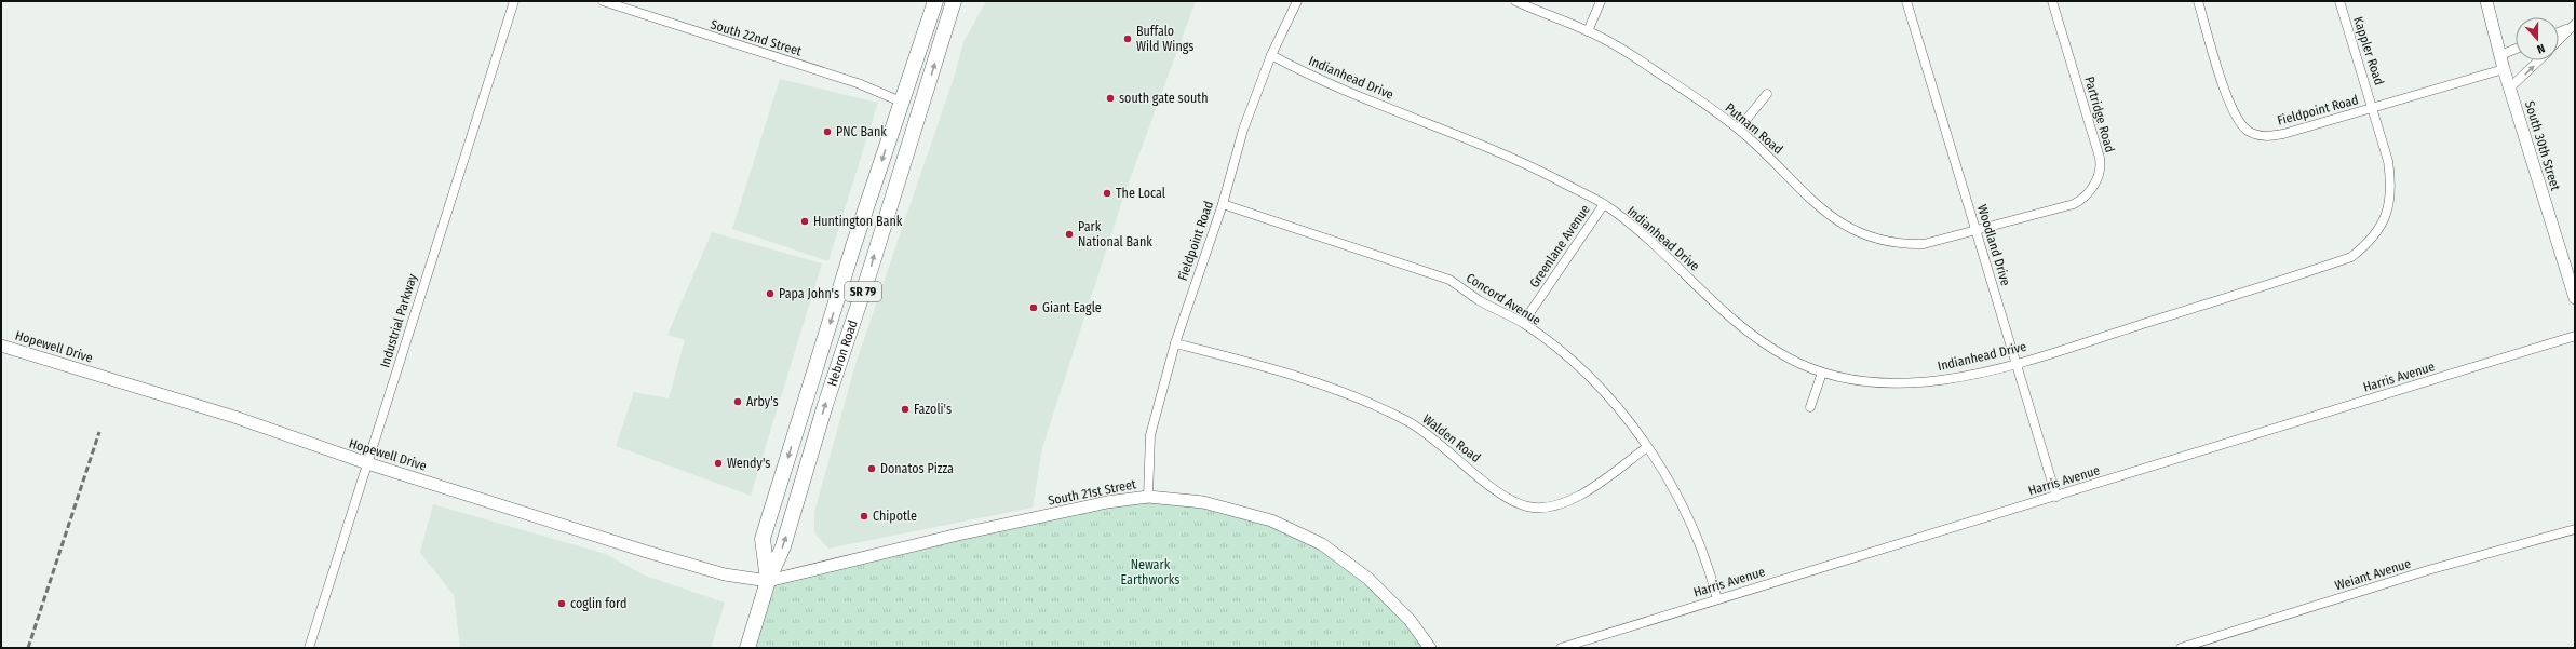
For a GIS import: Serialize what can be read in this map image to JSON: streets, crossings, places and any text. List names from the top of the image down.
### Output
{
  "streets": {
    "highway": ["SR 79", "Hebron Road"],
    "main road": ["South 30th Street", "Hopewell Drive", "South 21st Street"],
    "street": [
      "South 22nd Street",
      "Kappler Road",
      "Indianhead Drive",
      "Fieldpoint Road",
      "Partridge Road",
      "Putnam Road",
      "Woodland Drive",
      "Greenlane Avenue",
      "Concord Avenue",
      "Industrial Parkway",
      "Harris Avenue",
      "Walden Road",
      "Weiant Avenue"
    ]
  },
  "crossings": [
    ["South 22nd Street", "Hebron Road"],
    ["Kappler Road", "Indianhead Drive"],
    ["Kappler Road", "Fieldpoint Road"],
    ["Indianhead Drive", "Fieldpoint Road"],
    ["Indianhead Drive", "Woodland Drive"],
    ["Indianhead Drive", "Greenlane Avenue"],
    ["Fieldpoint Road", "South 30th Street"],
    ["Fieldpoint Road", "Concord Avenue"],
    ["Fieldpoint Road", "Walden Road"],
    ["Fieldpoint Road", "South 21st Street"],
    ["Partridge Road", "Putnam Road"],
    ["Partridge Road", "Woodland Drive"],
    ["Putnam Road", "Woodland Drive"],
    ["Woodland Drive", "Harris Avenue"],
    ["Greenlane Avenue", "Concord Avenue"],
    ["Concord Avenue", "Harris Avenue"],
    ["Concord Avenue", "Walden Road"],
    ["Industrial Parkway", "Hopewell Drive"],
    ["Hopewell Drive", "Hebron Road"],
    ["Hopewell Drive", "South 21st Street"],
    ["Hebron Road", "South 21st Street"]
  ],
  "parks": ["Newark Earthworks"],
  "places": [
    "Buffalo Wild Wings",
    "south gate south",
    "PNC Bank",
    "The Local",
    "Huntington Bank",
    "Park National Bank",
    "Papa John's",
    "Giant Eagle",
    "Arby's",
    "Fazoli's",
    "Wendy's",
    "Donatos Pizza",
    "Chipotle",
    "coglin ford"
  ],
  "north": "bottom"
}
